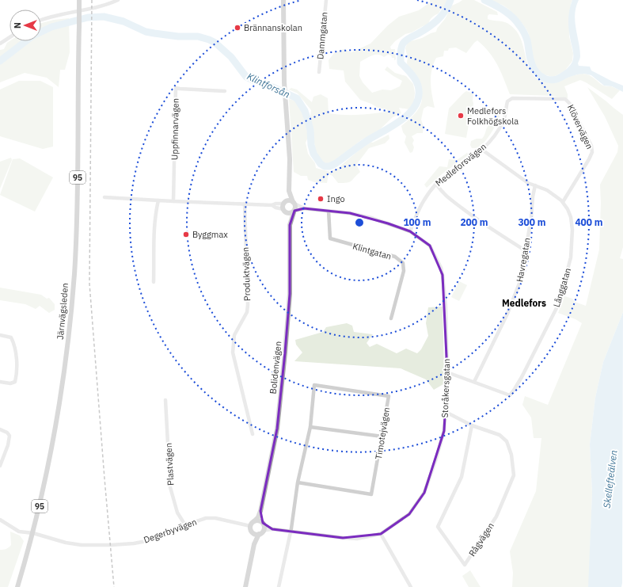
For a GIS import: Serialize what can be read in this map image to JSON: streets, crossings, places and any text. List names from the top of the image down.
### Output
{
  "streets": {
    "main road": ["95", "Järnvägsleden", "Bolidenvägen"],
    "street": [
      "Dammgatan",
      "Klövervägen",
      "Uppfinnarvägen",
      "Medleforsvägen",
      "Klintgatan",
      "Havregatan",
      "Produktvägen",
      "Långgatan",
      "Storåkersgatan",
      "Timotejvägen",
      "Plastvägen",
      "Degerbyvägen",
      "Rågvägen"
    ]
  },
  "crossings": [
    ["Klövervägen", "Medleforsvägen"],
    ["Klövervägen", "Långgatan"],
    ["Medleforsvägen", "Långgatan"],
    ["Medleforsvägen", "Storåkersgatan"],
    ["Klintgatan", "Storåkersgatan"],
    ["Havregatan", "Långgatan"],
    ["Långgatan", "Storåkersgatan"],
    ["Järnvägsleden", "Degerbyvägen"],
    ["Bolidenvägen", "Storåkersgatan"],
    ["Bolidenvägen", "Degerbyvägen"],
    ["Storåkersgatan", "Timotejvägen"],
    ["Storåkersgatan", "Degerbyvägen"],
    ["Storåkersgatan", "Rågvägen"],
    ["Plastvägen", "Degerbyvägen"]
  ],
  "districts": ["Medlefors"],
  "water": ["Klintforsån", "Skellefteälven"],
  "places": [
    "Brännanskolan",
    "Medlefors Folkhögskola",
    "Ingo",
    "Byggmax"
  ],
  "north": "left",
  "rings": [
    "100 m",
    "200 m",
    "300 m",
    "400 m"
  ]
}
